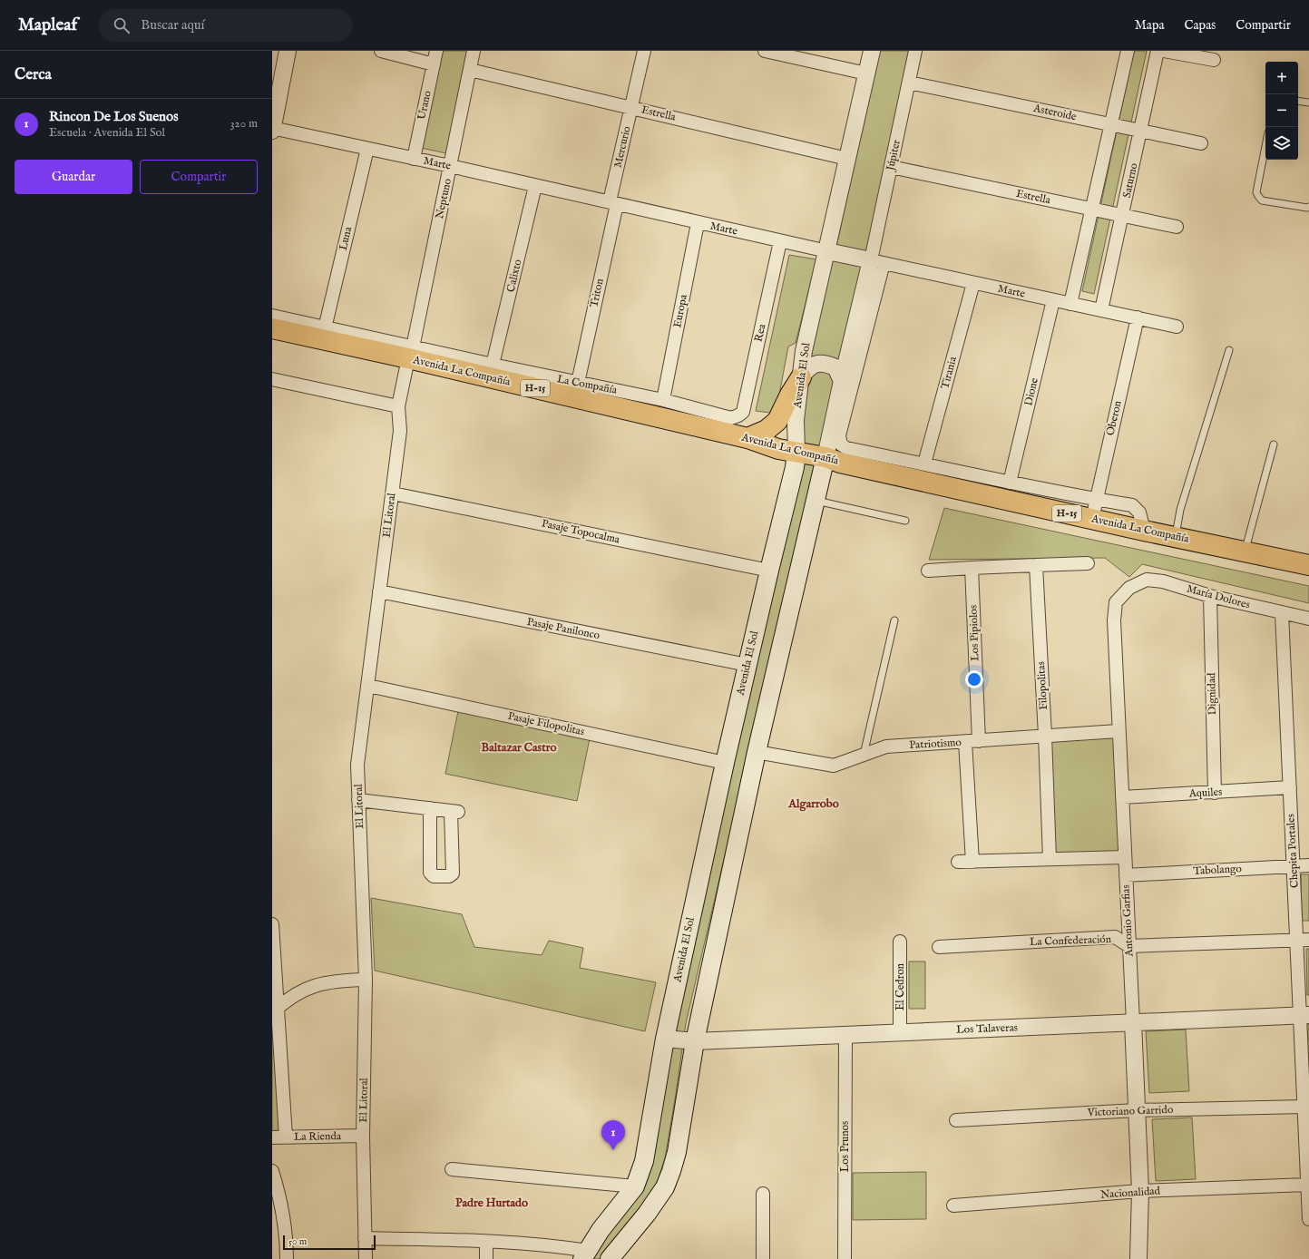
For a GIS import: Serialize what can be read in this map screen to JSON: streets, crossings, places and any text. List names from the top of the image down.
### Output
{
  "streets": {
    "main road": ["Avenida La Compañía", "Avenida El Sol", "H-15"],
    "street": [
      "Urano",
      "Asteroide",
      "Estrella",
      "Mercurio",
      "Júpiter",
      "Marte",
      "Saturno",
      "Neptuno",
      "Luna",
      "Calixto",
      "Triton",
      "Europa",
      "Rea",
      "Tirania",
      "La Compañía",
      "Dione",
      "Oberon",
      "El Litoral",
      "Pasaje Topocalma",
      "María Dolores",
      "Pasaje Panilonco",
      "Los Pipiolos",
      "Filopolitas",
      "Dignidad",
      "Pasaje Filopolitas",
      "Patriotismo",
      "Aquiles",
      "Chepita Portales",
      "Tabolango",
      "Antonio Garfias",
      "La Confederación",
      "El Cedron",
      "Los Talaveras",
      "Victoriano Garrido",
      "La Rienda",
      "Los Prunos",
      "Nacionalidad"
    ]
  },
  "crossings": [
    ["Urano", "Marte"],
    ["Asteroide", "Júpiter"],
    ["Asteroide", "Saturno"],
    ["Estrella", "Mercurio"],
    ["Estrella", "Júpiter"],
    ["Estrella", "Saturno"],
    ["Estrella", "Neptuno"],
    ["Estrella", "Avenida El Sol"],
    ["Mercurio", "Marte"],
    ["Mercurio", "Triton"],
    ["Júpiter", "Marte"],
    ["Júpiter", "Tirania"],
    ["Marte", "Saturno"],
    ["Marte", "Neptuno"],
    ["Marte", "Luna"],
    ["Marte", "Calixto"],
    ["Marte", "Triton"],
    ["Marte", "Europa"],
    ["Marte", "Rea"],
    ["Marte", "Tirania"],
    ["Marte", "Avenida El Sol"],
    ["Marte", "Dione"],
    ["Marte", "Oberon"],
    ["Neptuno", "Avenida La Compañía"],
    ["Neptuno", "La Compañía"],
    ["Neptuno", "El Litoral"],
    ["Luna", "La Compañía"],
    ["Calixto", "La Compañía"],
    ["Triton", "La Compañía"],
    ["Europa", "La Compañía"],
    ["Rea", "La Compañía"],
    ["Avenida La Compañía", "Avenida El Sol"],
    ["Avenida La Compañía", "La Compañía"],
    ["Avenida La Compañía", "Oberon"],
    ["Avenida La Compañía", "El Litoral"],
    ["Avenida El Sol", "Pasaje Topocalma"],
    ["Avenida El Sol", "Pasaje Panilonco"],
    ["Avenida El Sol", "Pasaje Filopolitas"],
    ["Avenida El Sol", "Los Talaveras"],
    ["La Compañía", "El Litoral"],
    ["El Litoral", "Pasaje Topocalma"],
    ["El Litoral", "Pasaje Panilonco"],
    ["El Litoral", "Pasaje Filopolitas"],
    ["El Litoral", "La Rienda"],
    ["María Dolores", "Dignidad"],
    ["María Dolores", "Chepita Portales"],
    ["María Dolores", "Antonio Garfias"],
    ["Los Pipiolos", "Patriotismo"],
    ["Filopolitas", "Patriotismo"],
    ["Dignidad", "Aquiles"],
    ["Patriotismo", "Antonio Garfias"],
    ["Aquiles", "Chepita Portales"],
    ["Aquiles", "Antonio Garfias"],
    ["Chepita Portales", "Tabolango"],
    ["Chepita Portales", "Los Talaveras"],
    ["Chepita Portales", "Victoriano Garrido"],
    ["Chepita Portales", "Nacionalidad"],
    ["Tabolango", "Antonio Garfias"],
    ["Antonio Garfias", "La Confederación"],
    ["Antonio Garfias", "Los Talaveras"],
    ["Antonio Garfias", "Victoriano Garrido"],
    ["Antonio Garfias", "Nacionalidad"],
    ["El Cedron", "Los Talaveras"],
    ["Los Talaveras", "Los Prunos"]
  ],
  "districts": ["Baltazar Castro", "Algarrobo", "Padre Hurtado"],
  "scale_bar": "50 m",
  "page": {
    "header": "Mapleaf",
    "search": "Buscar aquí",
    "nav": ["Mapa", "Capas", "Compartir"],
    "heading": "Cerca",
    "map_buttons": ["+", "−"],
    "list": [
      {
        "mark": "1",
        "name": "Rincon De Los Suenos",
        "note": "Escuela · Avenida El Sol",
        "value": "320 m"
      }
    ],
    "buttons": ["Guardar", "Compartir"],
    "pins": "1",
    "scale": "50 m"
  }
}
